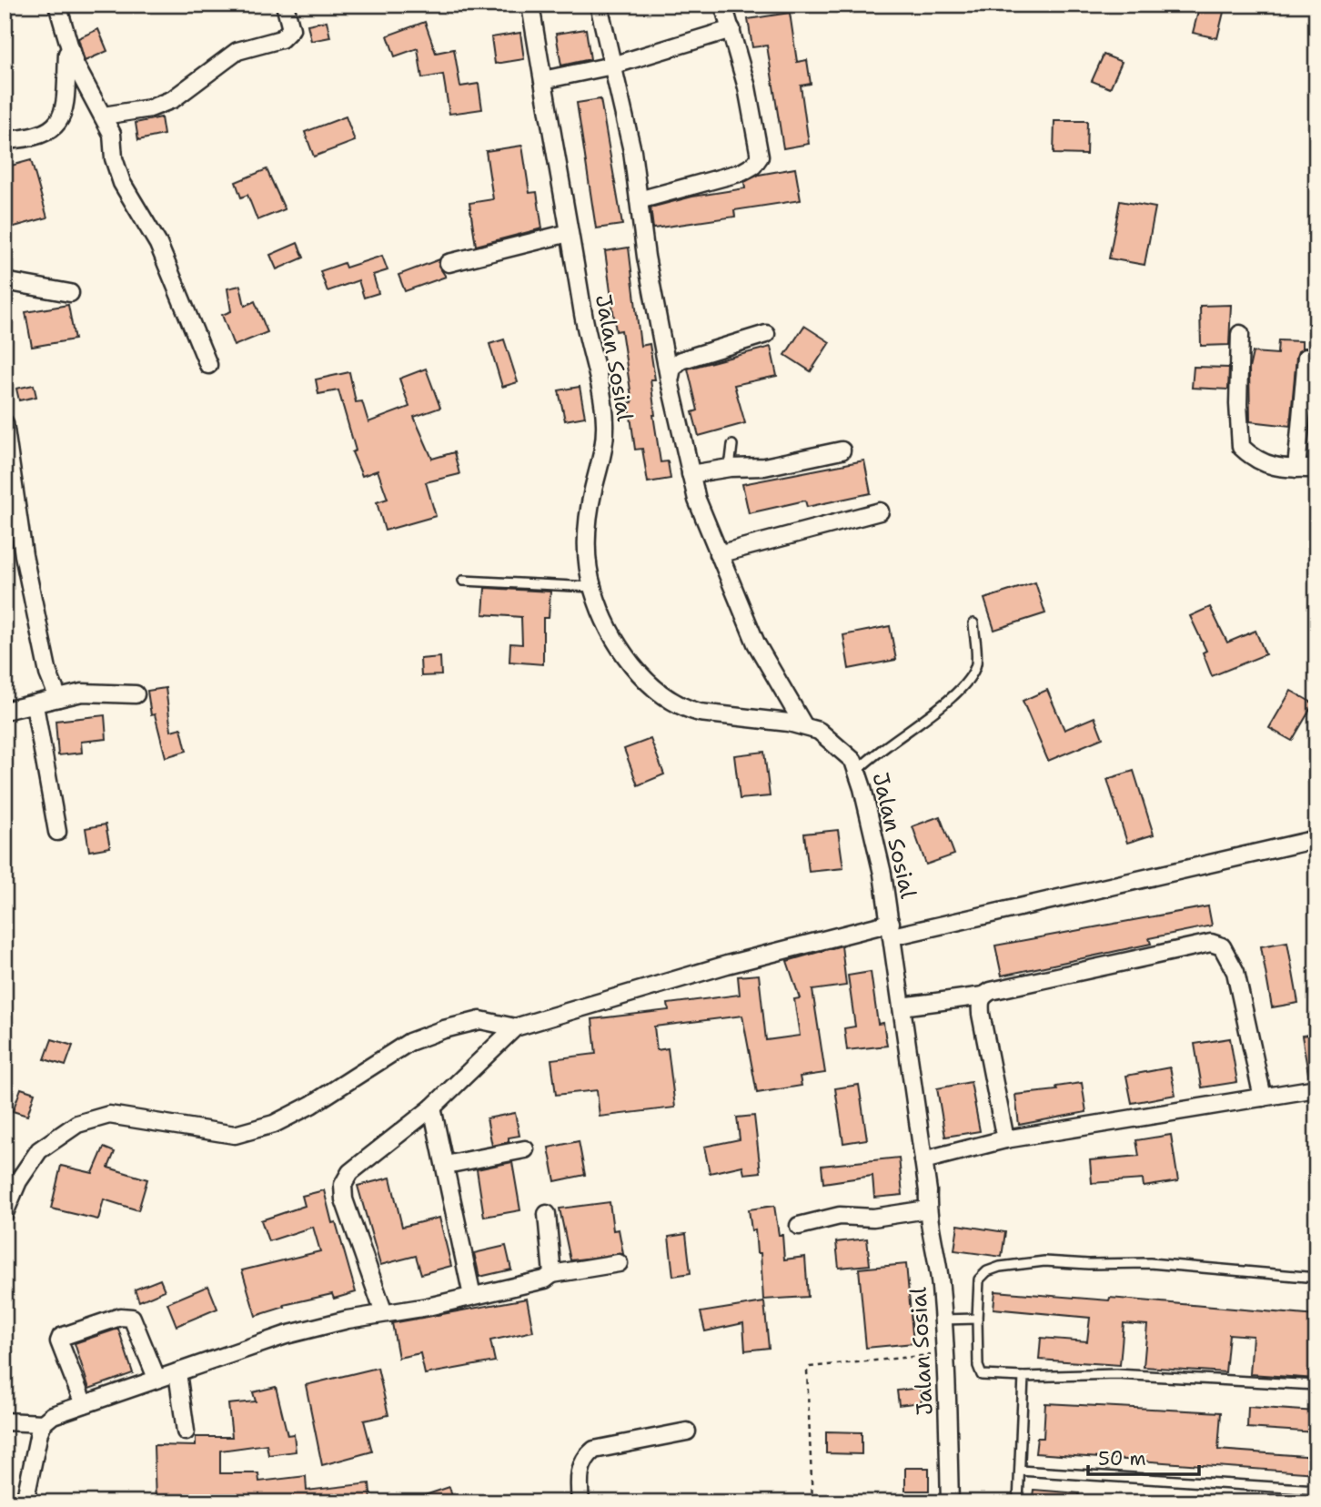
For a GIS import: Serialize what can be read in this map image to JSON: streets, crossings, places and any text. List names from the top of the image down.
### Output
{
  "streets": {
    "street": ["Jalan Sosial"]
  },
  "scale_bar": "50 m"
}
